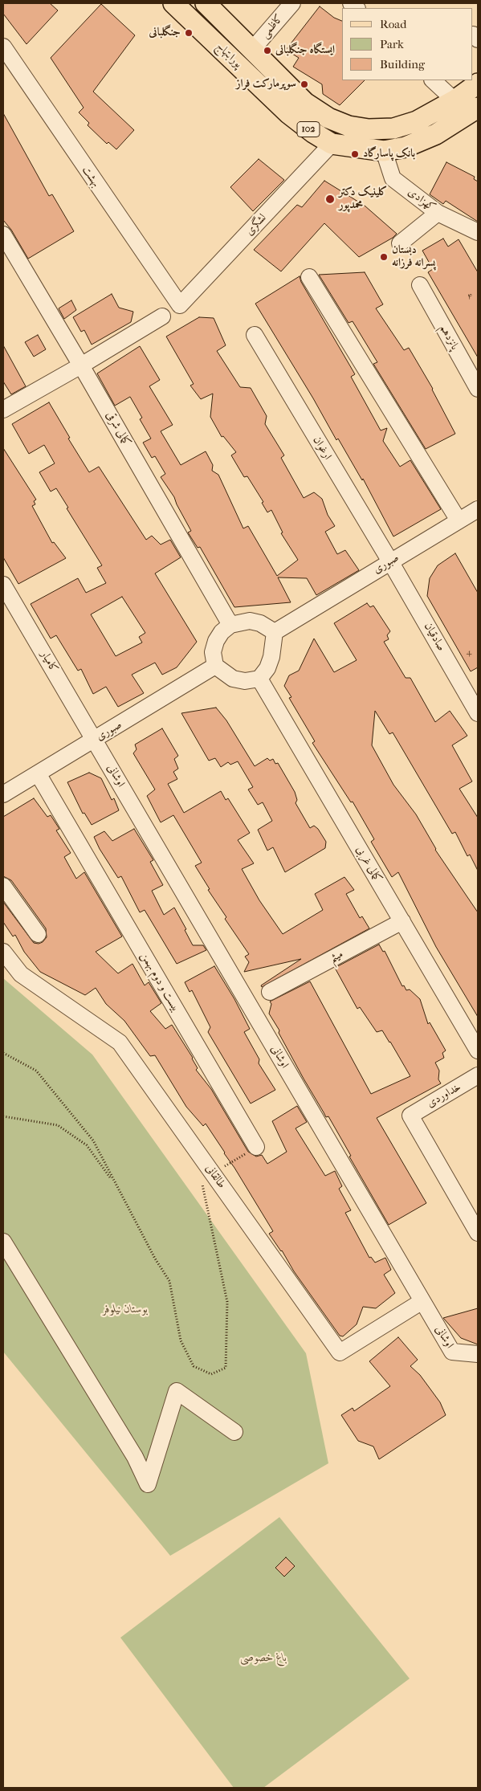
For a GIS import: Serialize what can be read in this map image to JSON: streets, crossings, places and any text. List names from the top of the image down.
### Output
{
  "streets": {
    "main road": ["پورابتهاج", "102"],
    "street": [
      "کاظمی",
      "بهشت",
      "کهزادی",
      "لشگری",
      "پانزدهم",
      "کمالی شرقی",
      "ارغوان",
      "صبوری",
      "صادقیان",
      "کامیار",
      "اوشانی",
      "کمالی غربی",
      "میثم",
      "بیست و دوم بهمن",
      "خداوردی",
      "طالقانی"
    ]
  },
  "crossings": [
    ["کاظمی", "پورابتهاج"],
    ["پورابتهاج", "کهزادی"],
    ["پورابتهاج", "لشگری"],
    ["بهشت", "لشگری"],
    ["کمالی شرقی", "صبوری"],
    ["کمالی شرقی", "کمالی غربی"],
    ["ارغوان", "صبوری"],
    ["ارغوان", "صادقیان"],
    ["صبوری", "صادقیان"],
    ["صبوری", "کامیار"],
    ["صبوری", "اوشانی"],
    ["صبوری", "کمالی غربی"],
    ["صبوری", "بیست و دوم بهمن"],
    ["کامیار", "اوشانی"],
    ["اوشانی", "طالقانی"],
    ["کمالی غربی", "میثم"]
  ],
  "parks": ["بوستان نیلوفر", "باغ خصوصی"],
  "places": [
    "جنگلبانی",
    "ایستگاه جنگلبانی",
    "سوپرمارکت فراز",
    "بانک پاسارگاد",
    "کلینیک دکتر محمدپور",
    "دبستان پسرانه فرزانه"
  ],
  "house_numbers": ["۴", "4"],
  "legend": ["Road", "Park", "Building"]
}
